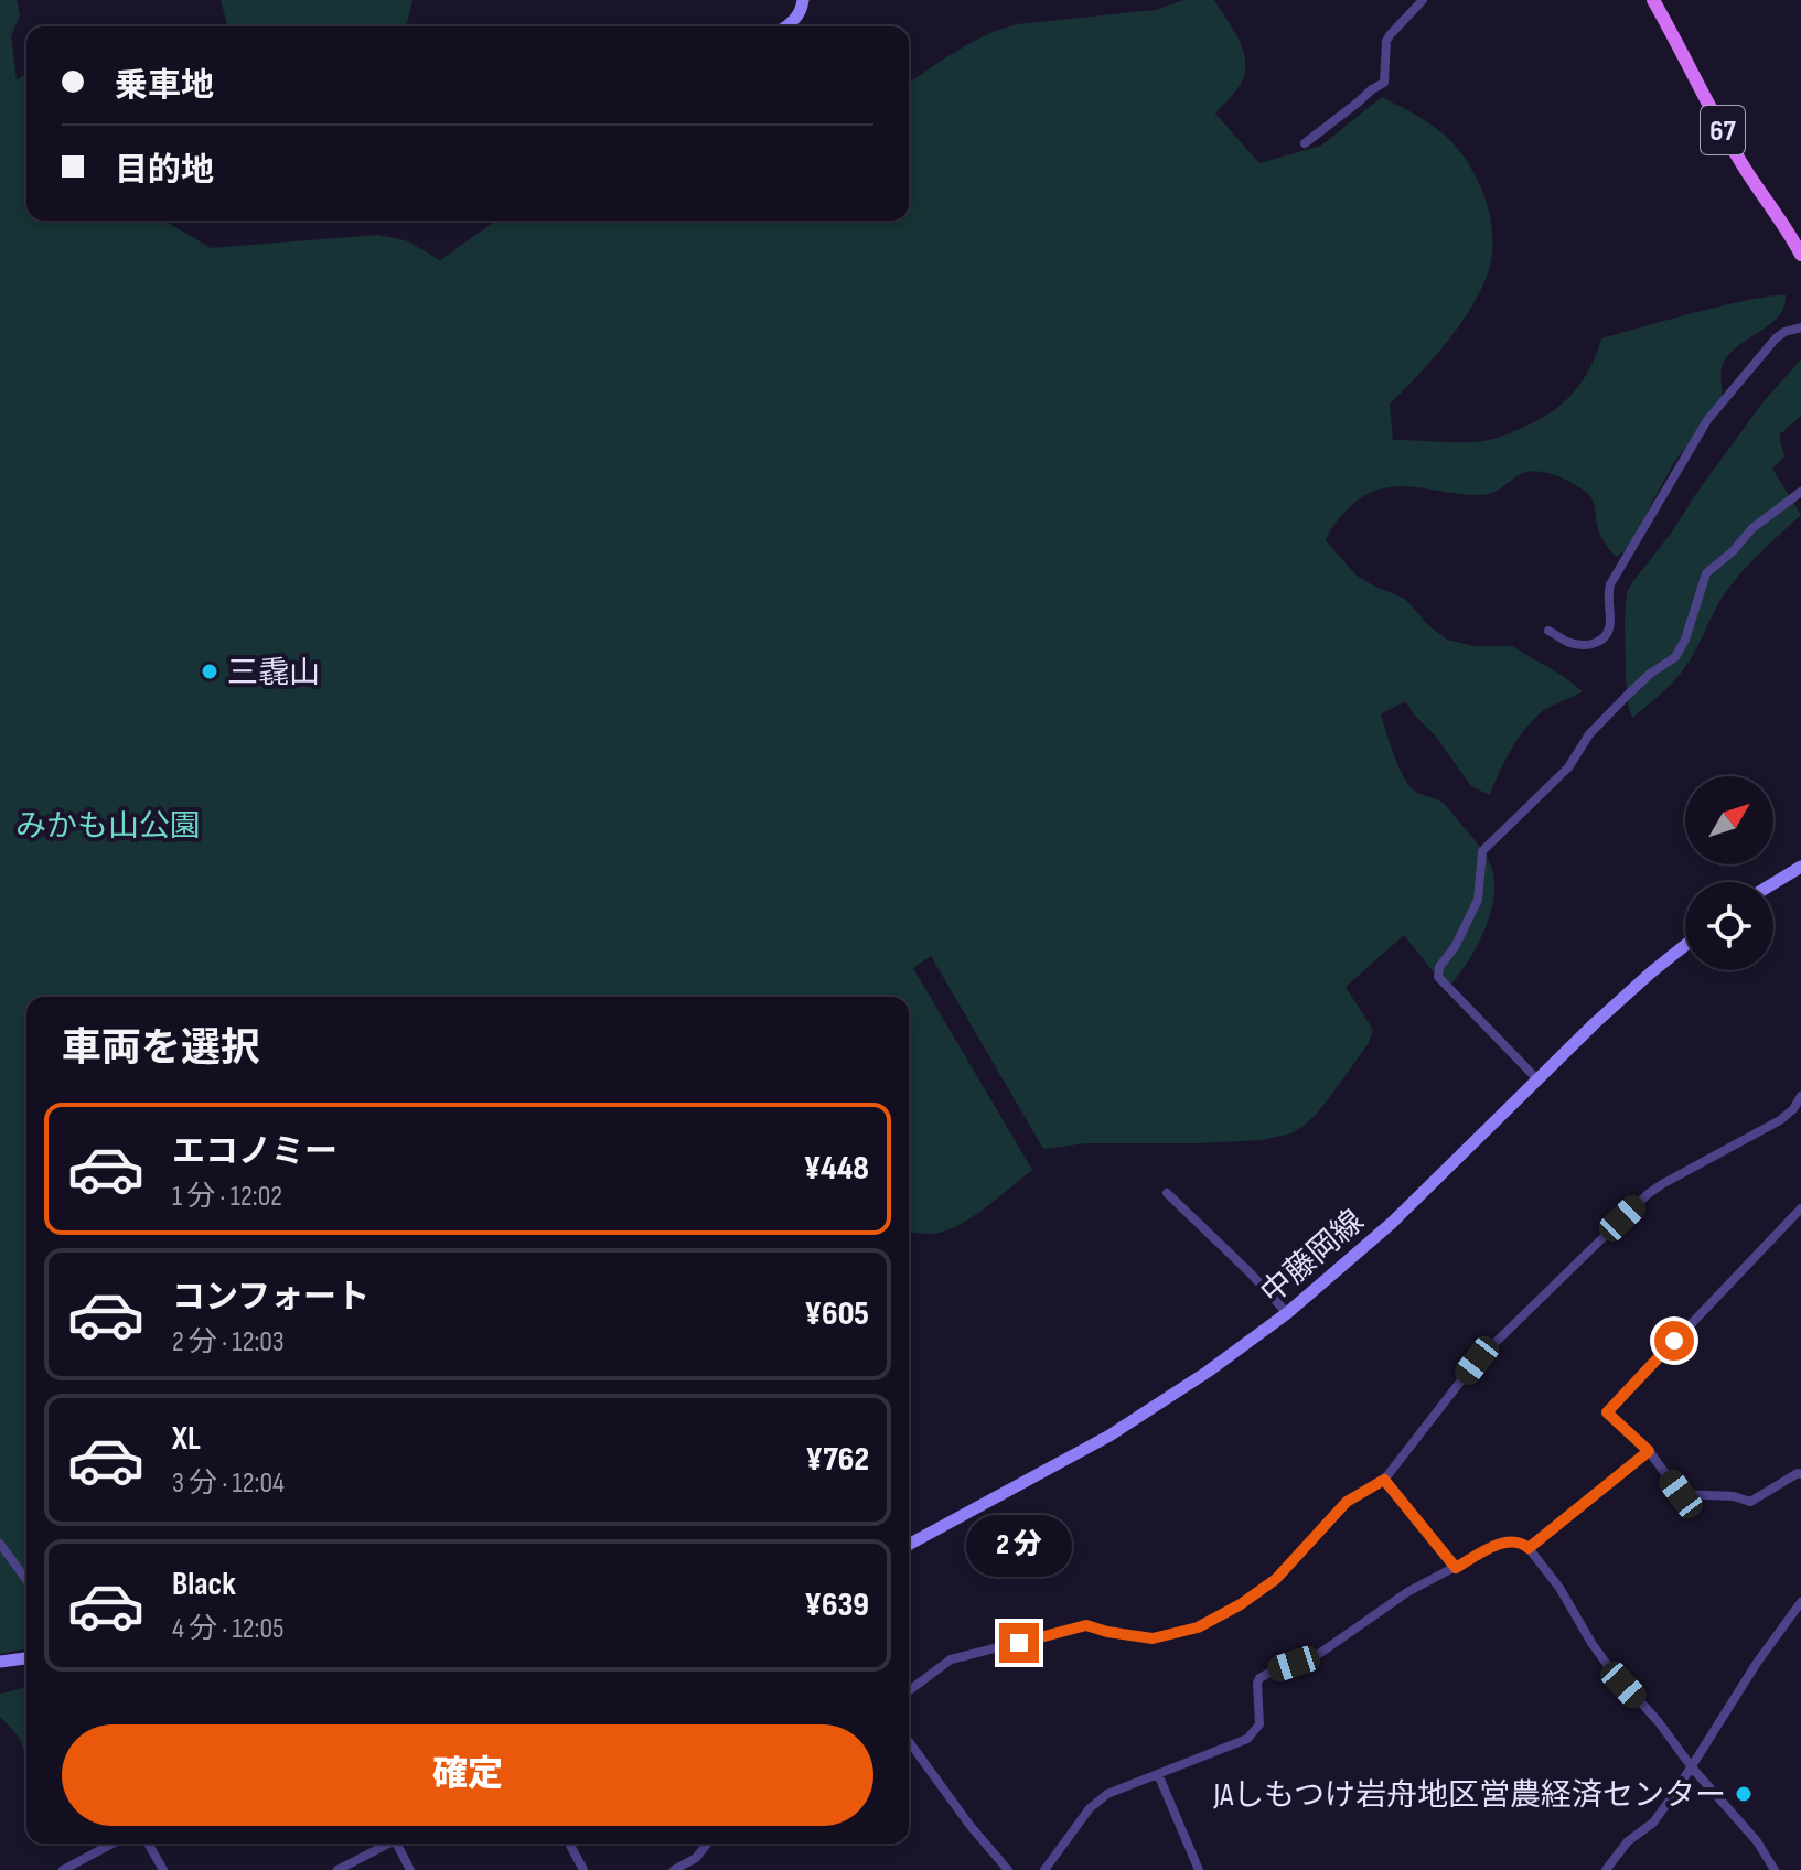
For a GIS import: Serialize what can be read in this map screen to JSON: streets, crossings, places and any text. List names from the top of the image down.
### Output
{
  "streets": {
    "main road": ["67", "中藤岡線"]
  },
  "parks": ["みかも山公園"],
  "places": ["三毳山", "JAしもつけ岩舟地区営農経済センター"],
  "north": "top right",
  "page": {
    "banner": ["乗車地", "目的地"],
    "heading": "車両を選択",
    "list": [
      {
        "name": "エコノミー",
        "note": "1 分 · 12:02",
        "value": "¥448"
      },
      {
        "name": "コンフォート",
        "note": "2 分 · 12:03",
        "value": "¥605"
      },
      {
        "name": "XL",
        "note": "3 分 · 12:04",
        "value": "¥762"
      },
      {
        "name": "Black",
        "note": "4 分 · 12:05",
        "value": "¥639"
      }
    ],
    "bubble": "2 分",
    "buttons": "確定"
  }
}
